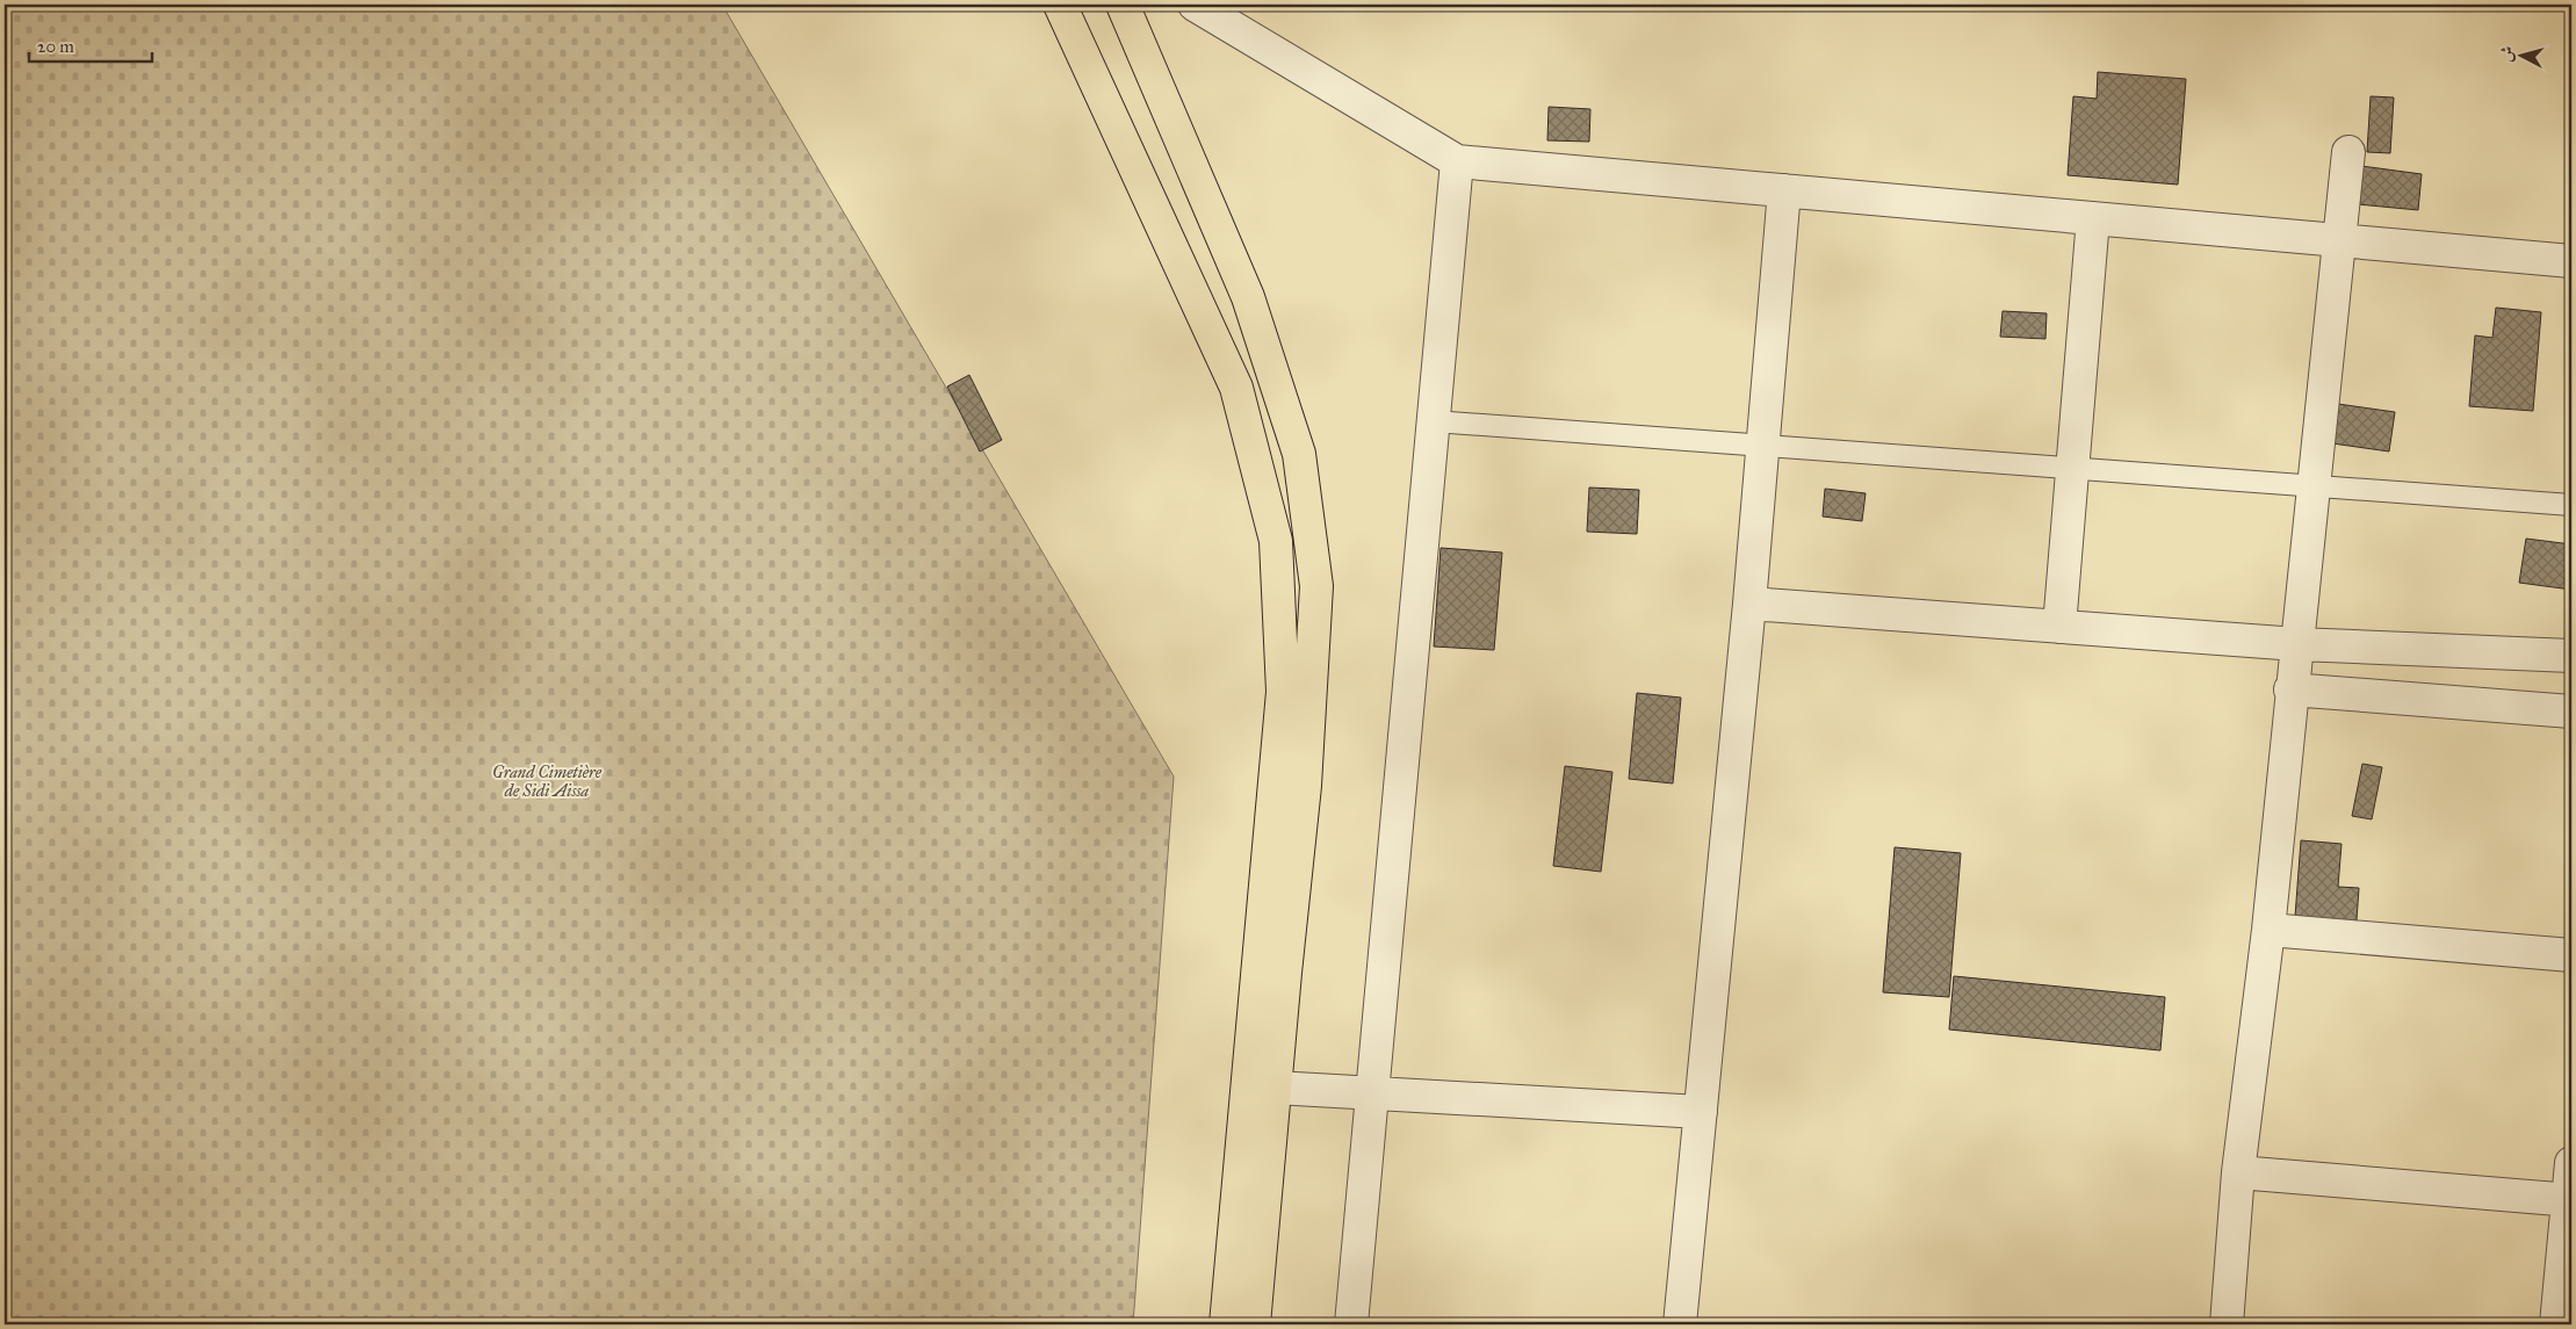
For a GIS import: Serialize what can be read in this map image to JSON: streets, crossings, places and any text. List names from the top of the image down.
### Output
{
  "parks": ["Grand Cimetière de Sidi Aissa"],
  "scale_bar": "20 m",
  "north": "left"
}
